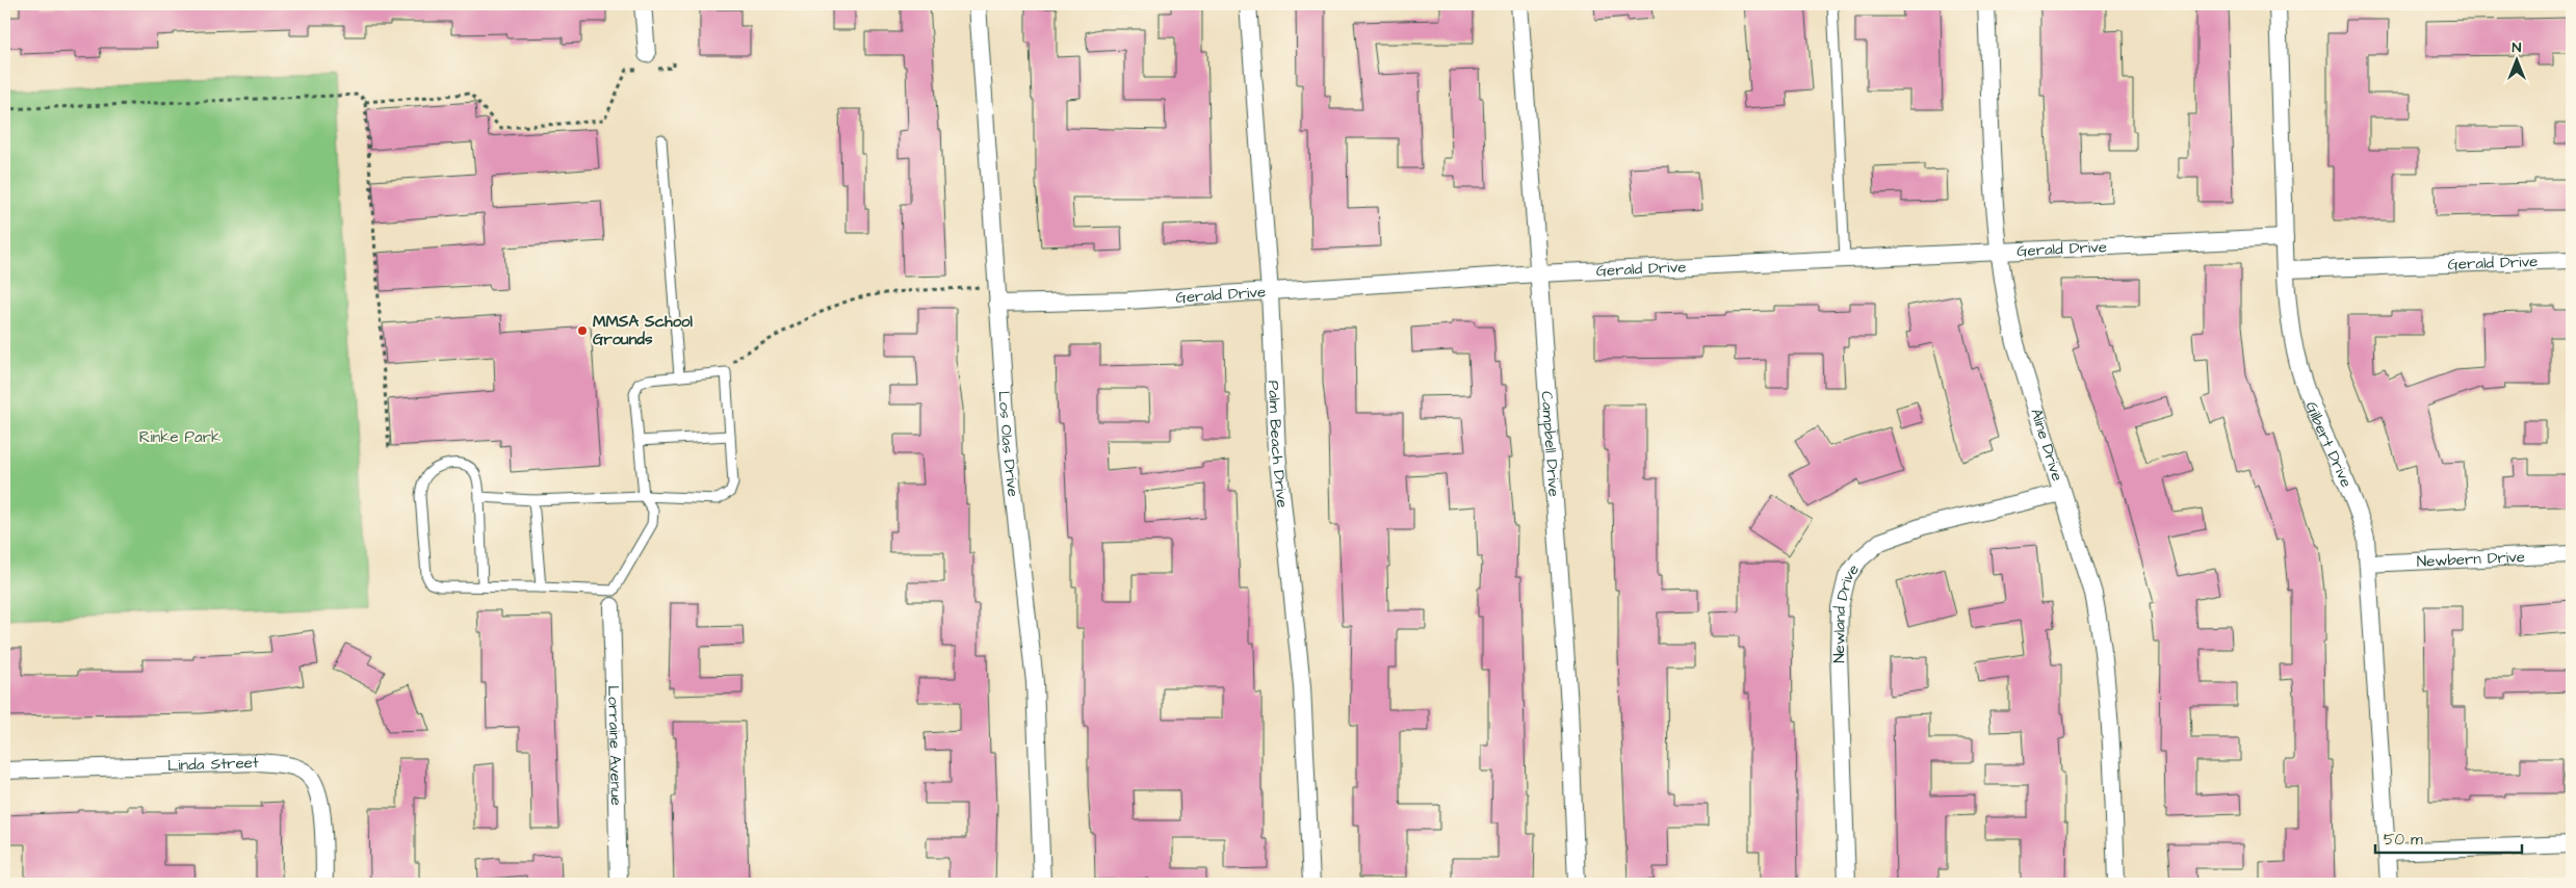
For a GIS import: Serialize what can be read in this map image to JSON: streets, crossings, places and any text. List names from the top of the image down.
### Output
{
  "streets": {
    "street": [
      "Gerald Drive",
      "Los Olas Drive",
      "Palm Beach Drive",
      "Campbell Drive",
      "Gilbert Drive",
      "Aline Drive",
      "Newbern Drive",
      "Newland Drive",
      "Lorraine Avenue",
      "Linda Street"
    ]
  },
  "crossings": [
    ["Gerald Drive", "Los Olas Drive"],
    ["Gerald Drive", "Palm Beach Drive"],
    ["Gerald Drive", "Campbell Drive"],
    ["Gerald Drive", "Gilbert Drive"],
    ["Gerald Drive", "Aline Drive"],
    ["Gilbert Drive", "Newbern Drive"],
    ["Aline Drive", "Newland Drive"]
  ],
  "parks": ["Rinke Park"],
  "places": ["MMSA School Grounds"],
  "scale_bar": "50 m",
  "north": "top"
}
